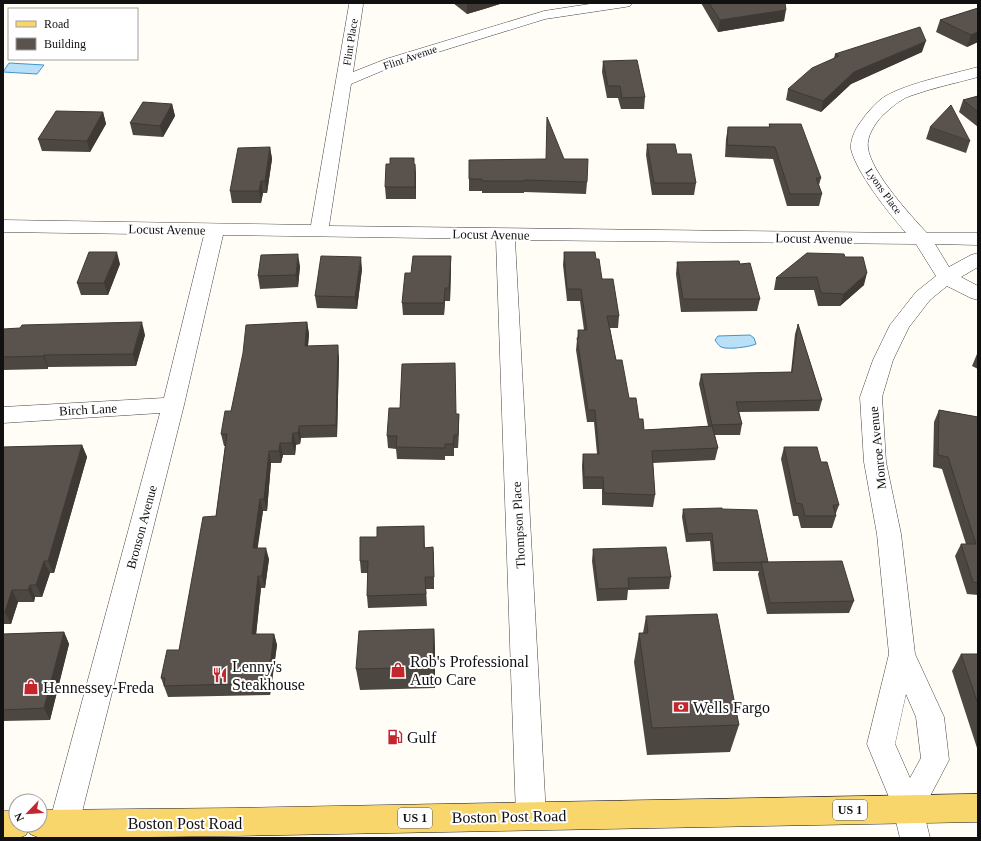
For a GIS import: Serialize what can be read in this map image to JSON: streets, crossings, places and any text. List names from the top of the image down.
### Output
{
  "streets": {
    "main road": ["US 1", "Boston Post Road"],
    "street": [
      "Flint Place",
      "Flint Avenue",
      "Lyons Place",
      "Locust Avenue",
      "Birch Lane",
      "Monroe Avenue",
      "Thompson Place",
      "Bronson Avenue"
    ]
  },
  "crossings": [
    ["Flint Place", "Flint Avenue"],
    ["Lyons Place", "Locust Avenue"],
    ["Lyons Place", "Monroe Avenue"],
    ["Locust Avenue", "Thompson Place"],
    ["Locust Avenue", "Bronson Avenue"],
    ["Birch Lane", "Bronson Avenue"],
    ["Monroe Avenue", "Boston Post Road"],
    ["Thompson Place", "Boston Post Road"],
    ["Bronson Avenue", "Boston Post Road"]
  ],
  "places": {
    "shop": ["Rob's Professional Auto Care", "Hennessey-Freda"],
    "restaurant": ["Lenny's Steakhouse"],
    "bank": ["Wells Fargo"],
    "fuel station": ["Gulf"]
  },
  "legend": ["Road", "Building"],
  "north": "bottom left"
}
